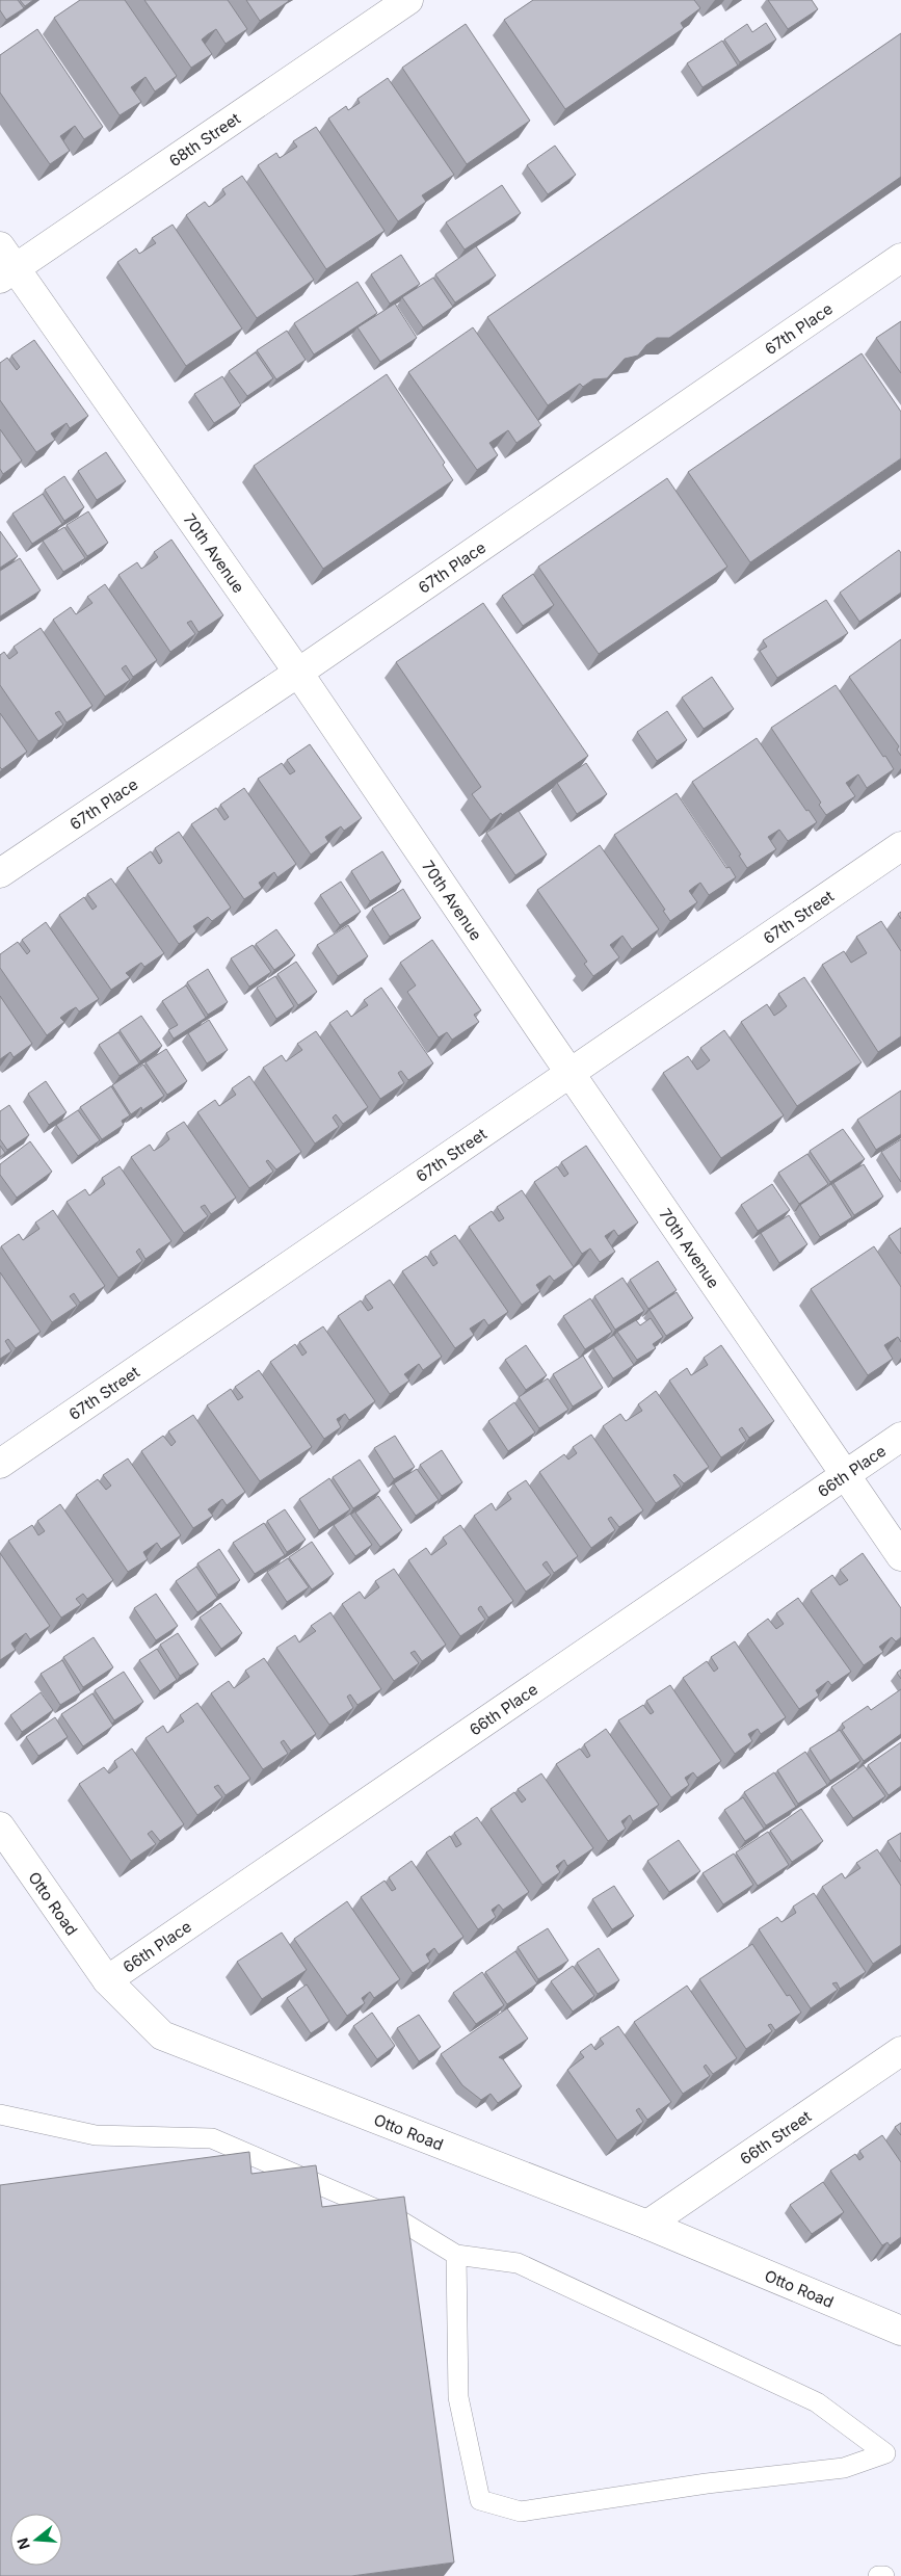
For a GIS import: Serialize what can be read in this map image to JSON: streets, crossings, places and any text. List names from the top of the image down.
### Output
{
  "streets": {
    "street": [
      "68th Street",
      "67th Place",
      "70th Avenue",
      "67th Street",
      "66th Place",
      "Otto Road",
      "66th Street"
    ]
  },
  "crossings": [
    ["68th Street", "70th Avenue"],
    ["67th Place", "70th Avenue"],
    ["70th Avenue", "67th Street"],
    ["70th Avenue", "66th Place"],
    ["66th Place", "Otto Road"],
    ["Otto Road", "66th Street"]
  ],
  "north": "left"
}
